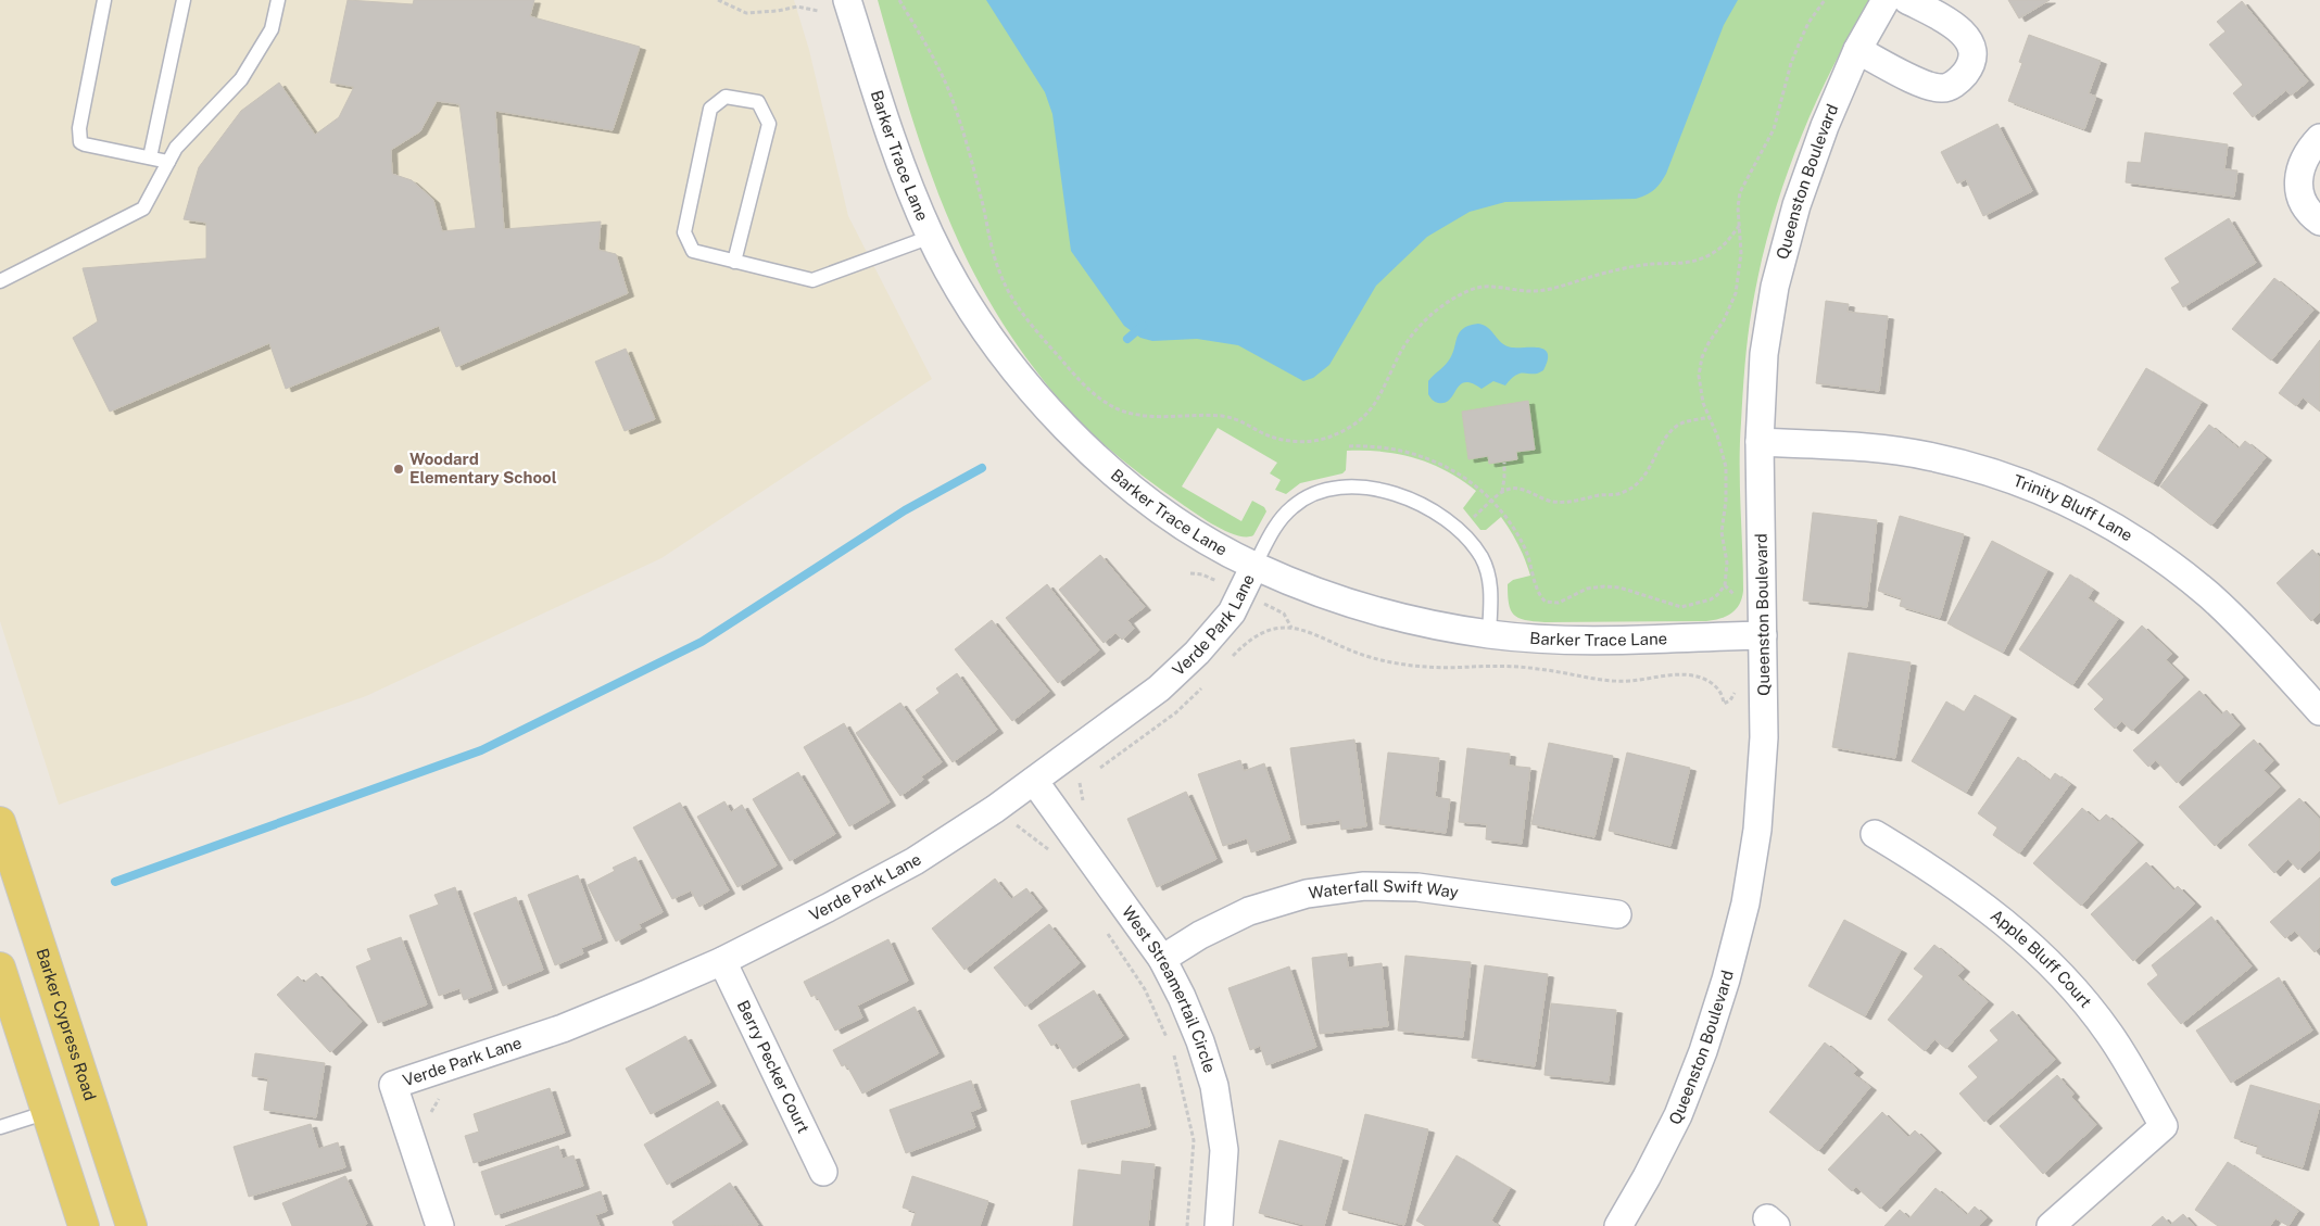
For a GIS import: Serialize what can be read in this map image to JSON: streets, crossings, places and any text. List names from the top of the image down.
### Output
{
  "streets": {
    "main road": ["Barker Cypress Road"],
    "street": [
      "Barker Trace Lane",
      "Queenston Boulevard",
      "Trinity Bluff Lane",
      "Verde Park Lane",
      "Waterfall Swift Way",
      "Apple Bluff Court",
      "West Streamertail Circle",
      "Berry Pecker Court"
    ]
  },
  "crossings": [
    ["Barker Trace Lane", "Queenston Boulevard"],
    ["Barker Trace Lane", "Verde Park Lane"],
    ["Queenston Boulevard", "Trinity Bluff Lane"],
    ["Verde Park Lane", "West Streamertail Circle"],
    ["Verde Park Lane", "Berry Pecker Court"],
    ["Waterfall Swift Way", "West Streamertail Circle"]
  ],
  "places": ["Woodard Elementary School"]
}
